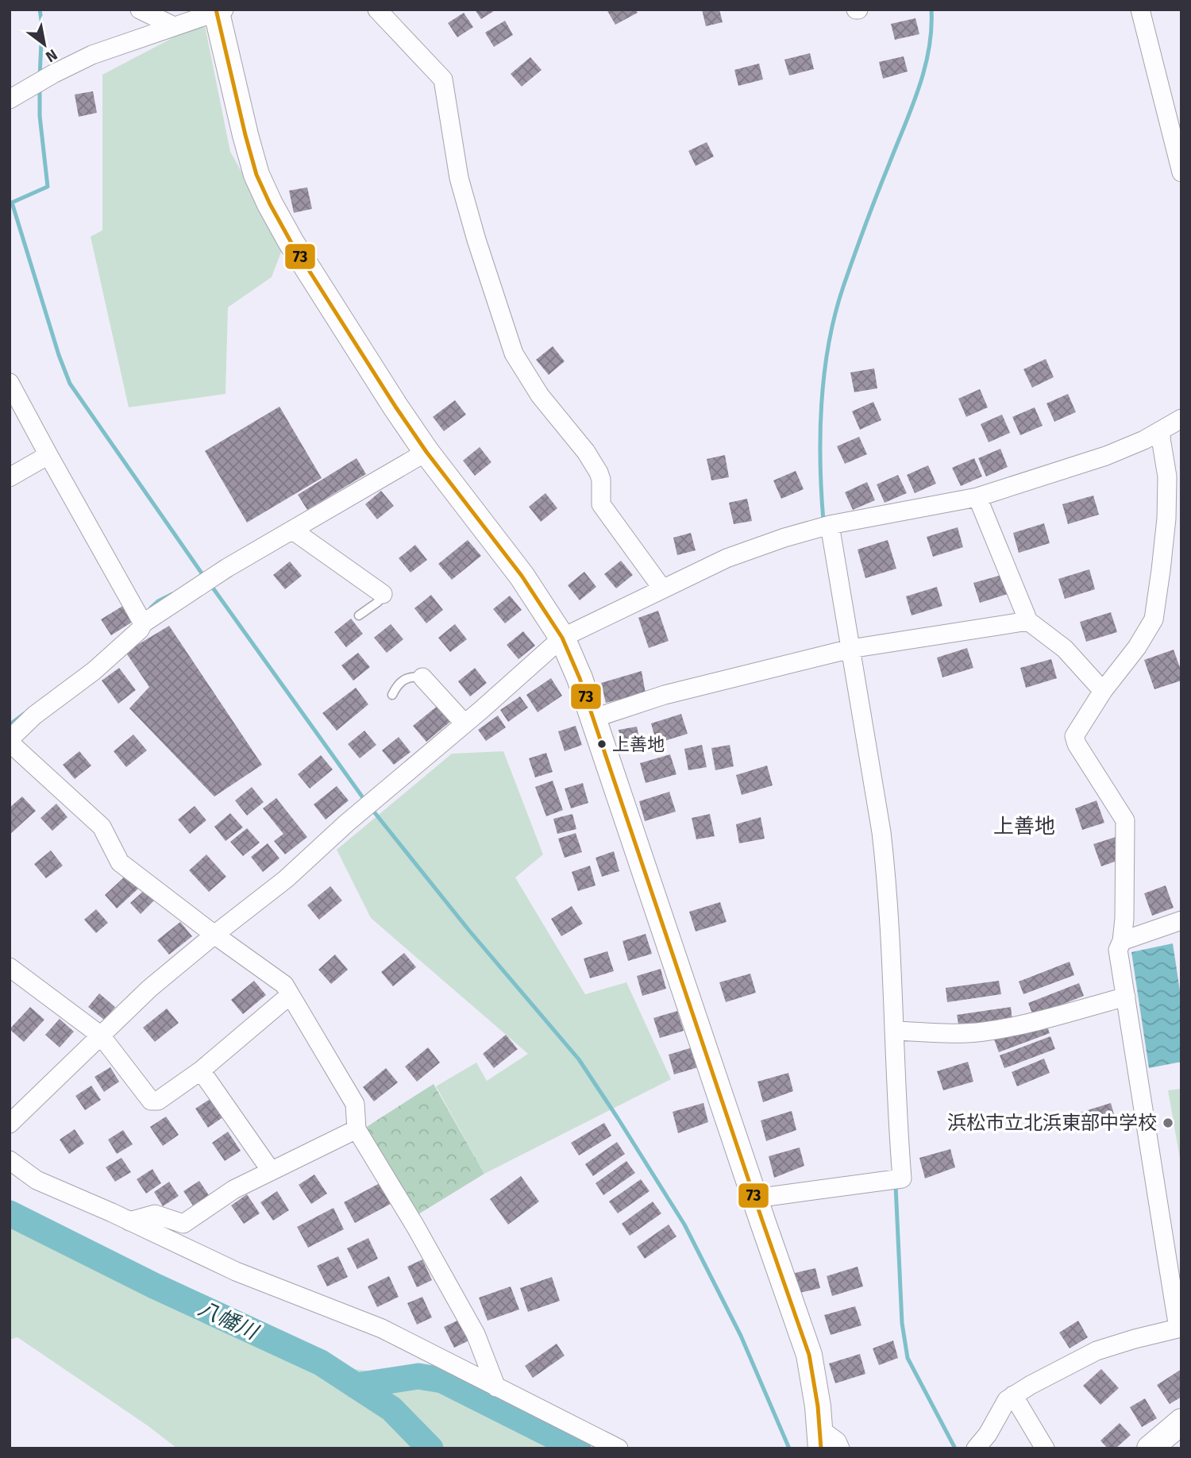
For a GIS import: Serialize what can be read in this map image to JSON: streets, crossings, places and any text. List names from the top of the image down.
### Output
{
  "districts": ["上善地"],
  "water": ["八幡川"],
  "places": ["上善地", "浜松市立北浜東部中学校"],
  "lines": ["transit line 73"],
  "north": "bottom right"
}
